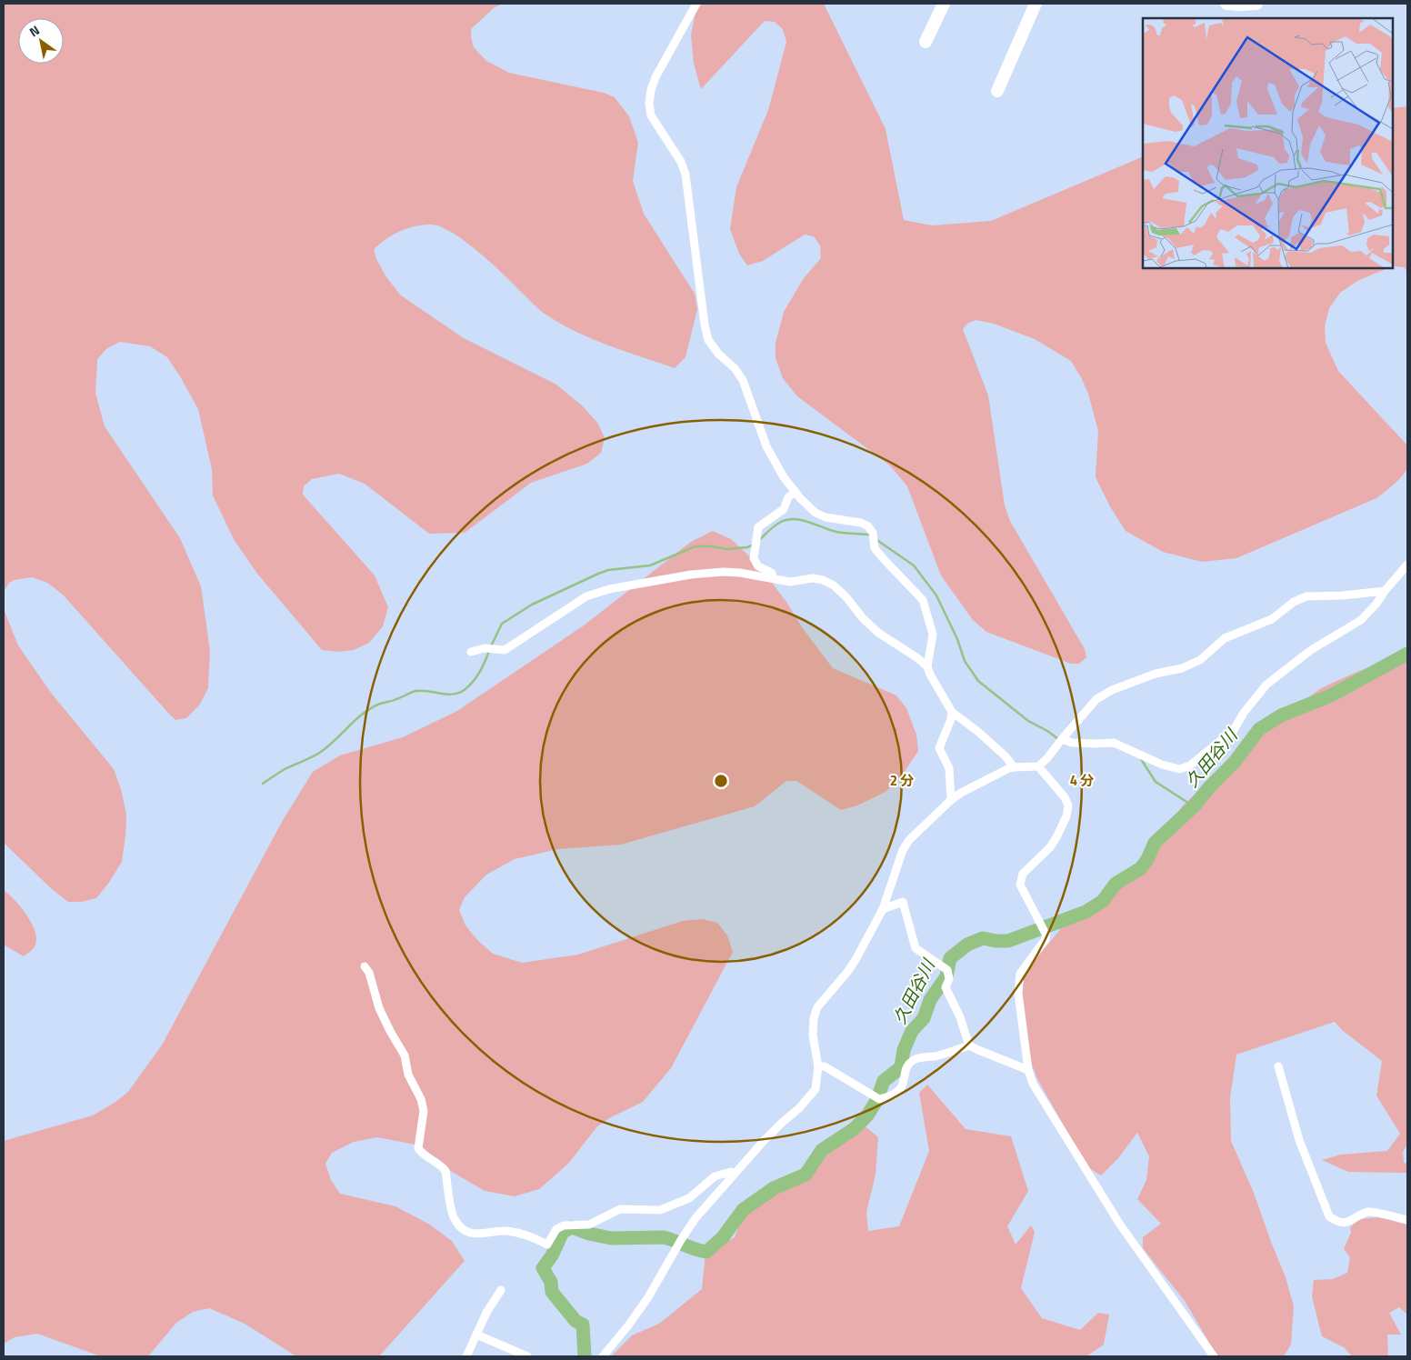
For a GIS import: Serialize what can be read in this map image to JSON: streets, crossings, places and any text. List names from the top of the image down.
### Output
{
  "water": ["久田谷川"],
  "north": "top left",
  "rings": ["2 分", "4 分"]
}
